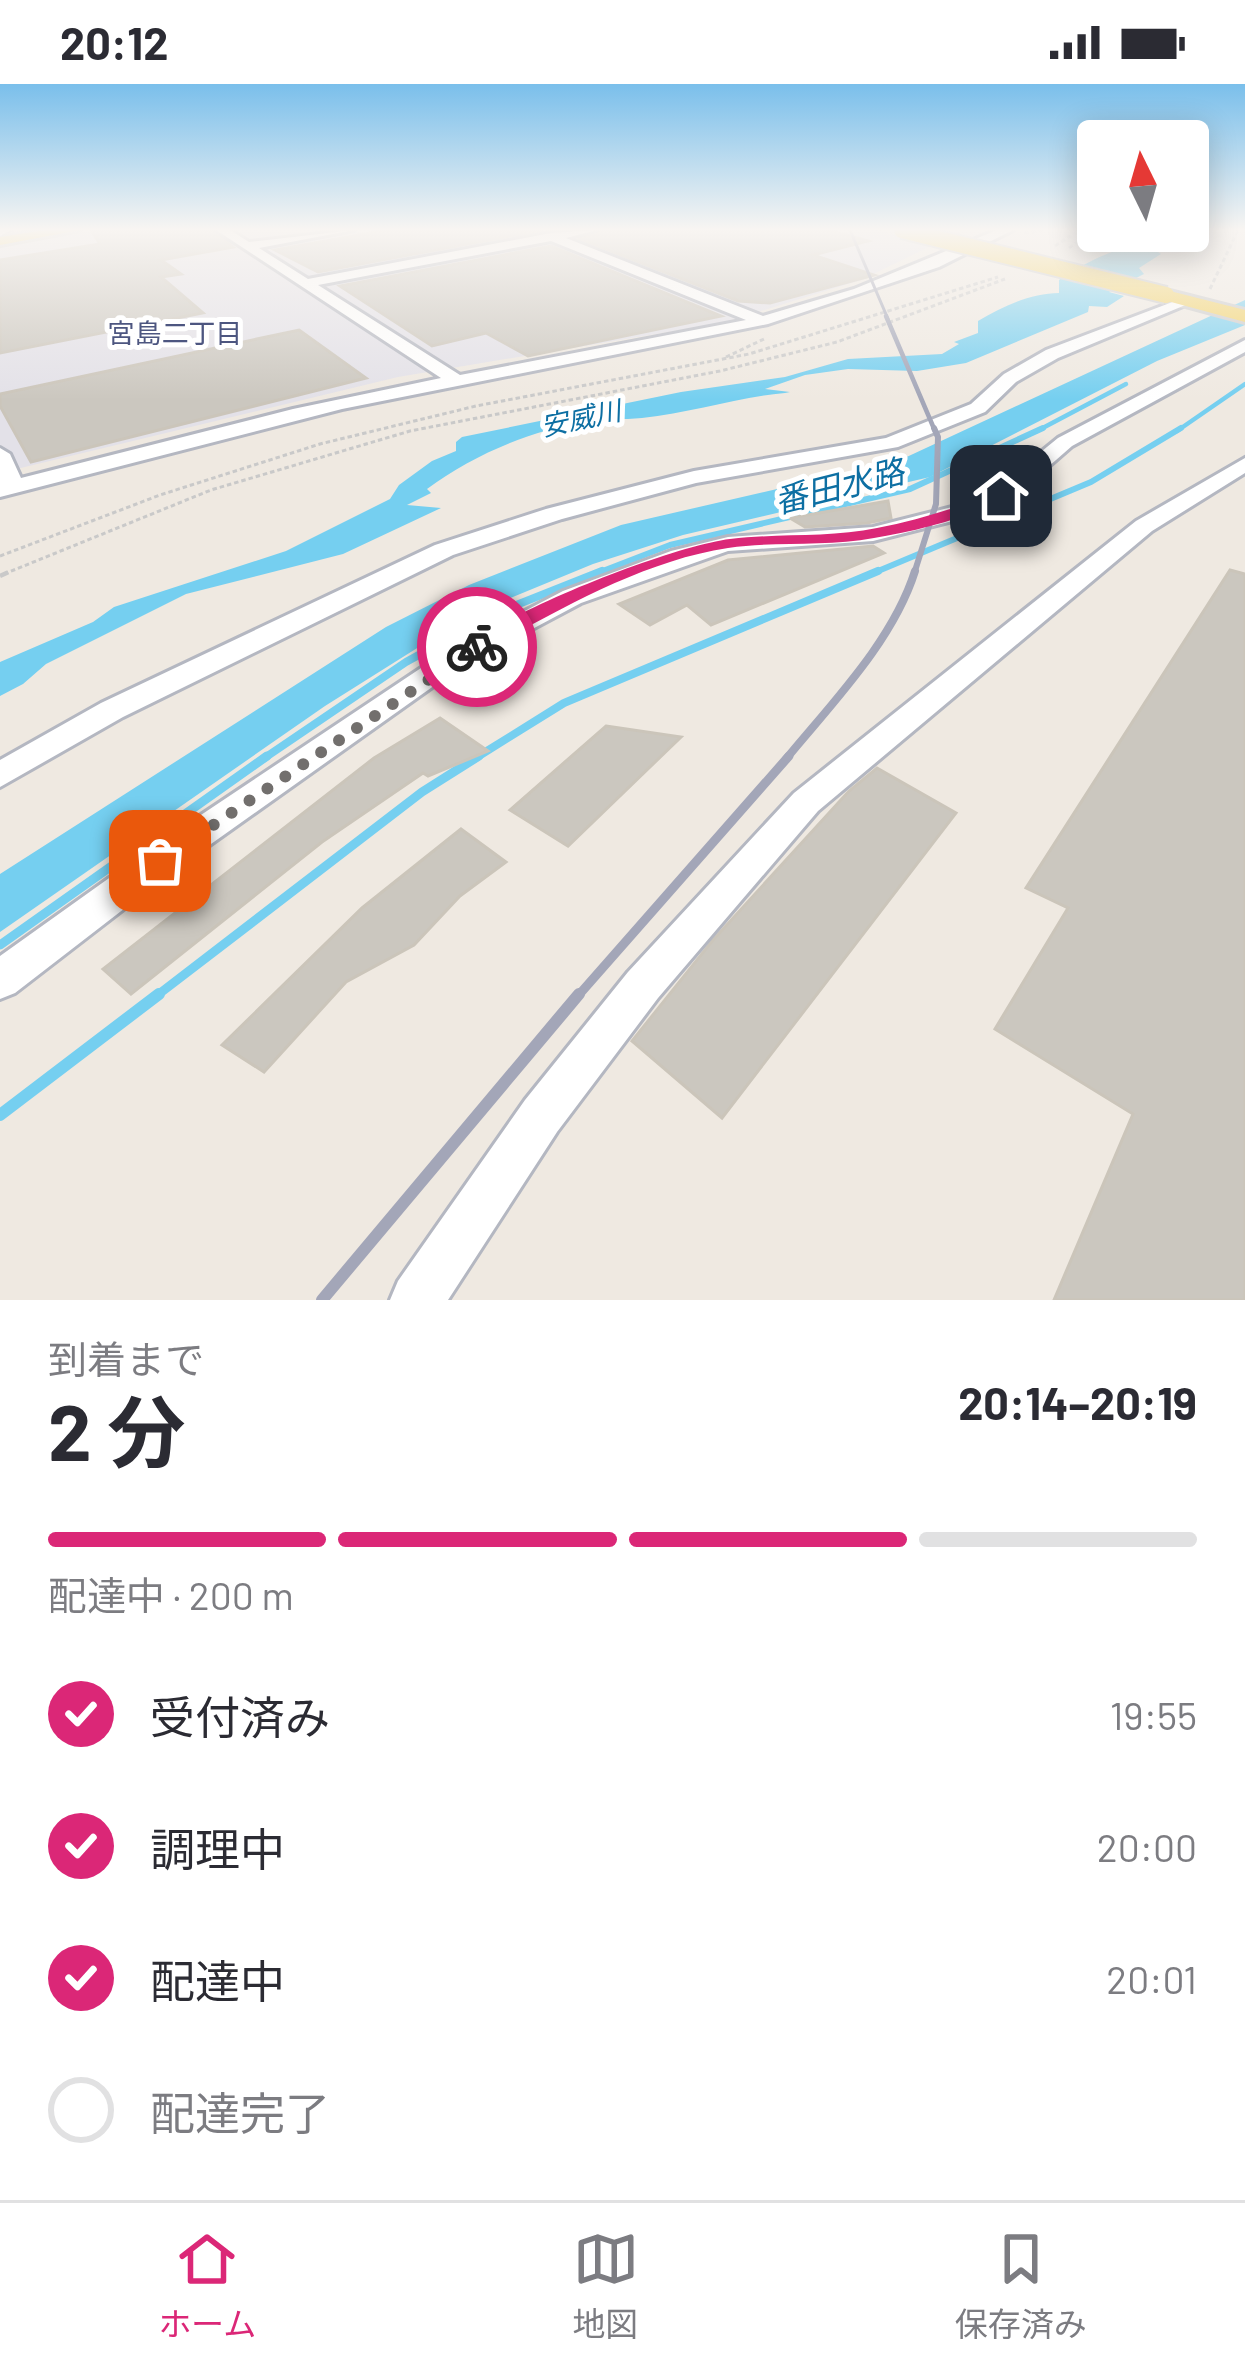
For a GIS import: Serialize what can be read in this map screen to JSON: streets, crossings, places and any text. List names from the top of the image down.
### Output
{
  "districts": ["宮島二丁目"],
  "water": ["安威川", "番田水路"],
  "north": "top",
  "page": {
    "status": "20:12",
    "heading": ["2 分", "到着まで", "20:14–20:19"],
    "bar": "配達中 · 200 m",
    "list": [
      ["受付済み", "19:55"],
      ["調理中", "20:00"],
      ["配達中", "20:01"],
      "配達完了"
    ],
    "tabs": ["ホーム", "地図", "保存済み"]
  }
}
